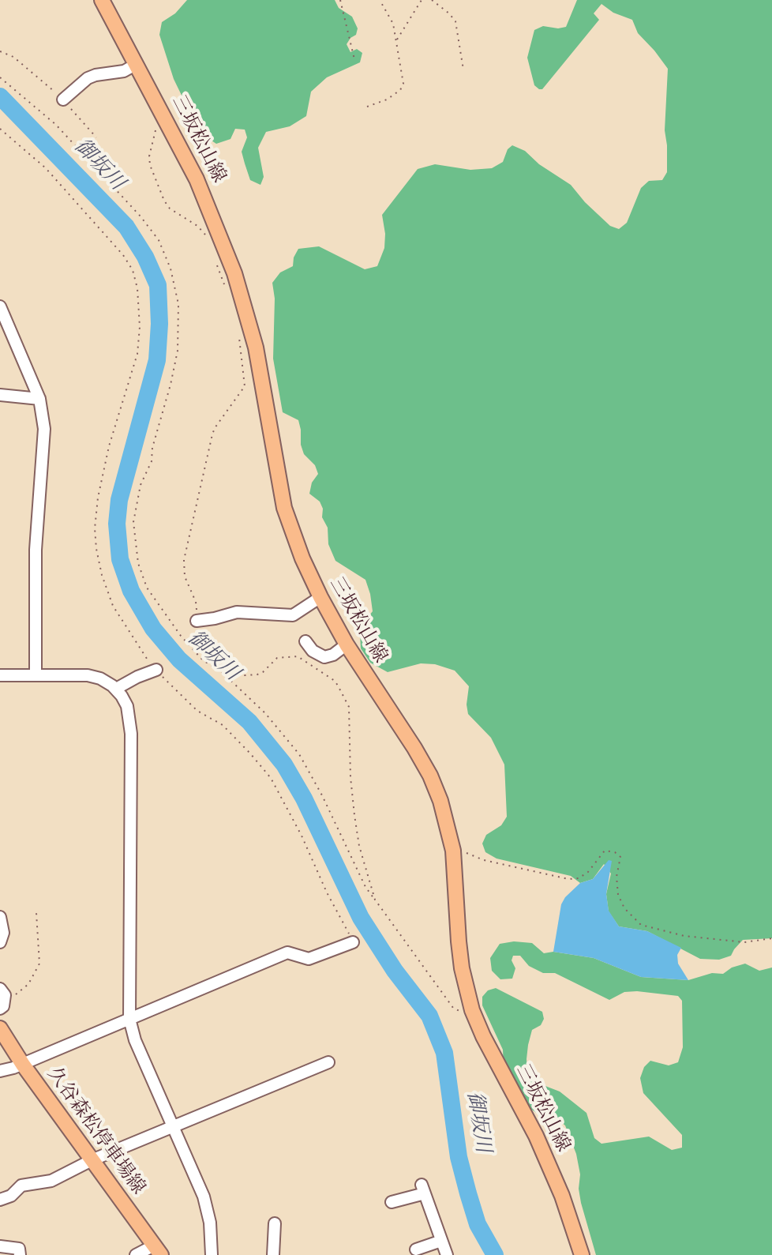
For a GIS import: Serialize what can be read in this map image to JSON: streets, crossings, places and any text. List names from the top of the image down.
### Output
{
  "streets": {
    "main road": ["三坂松山線", "久谷森松停車場線"]
  },
  "water": ["御坂川"]
}
